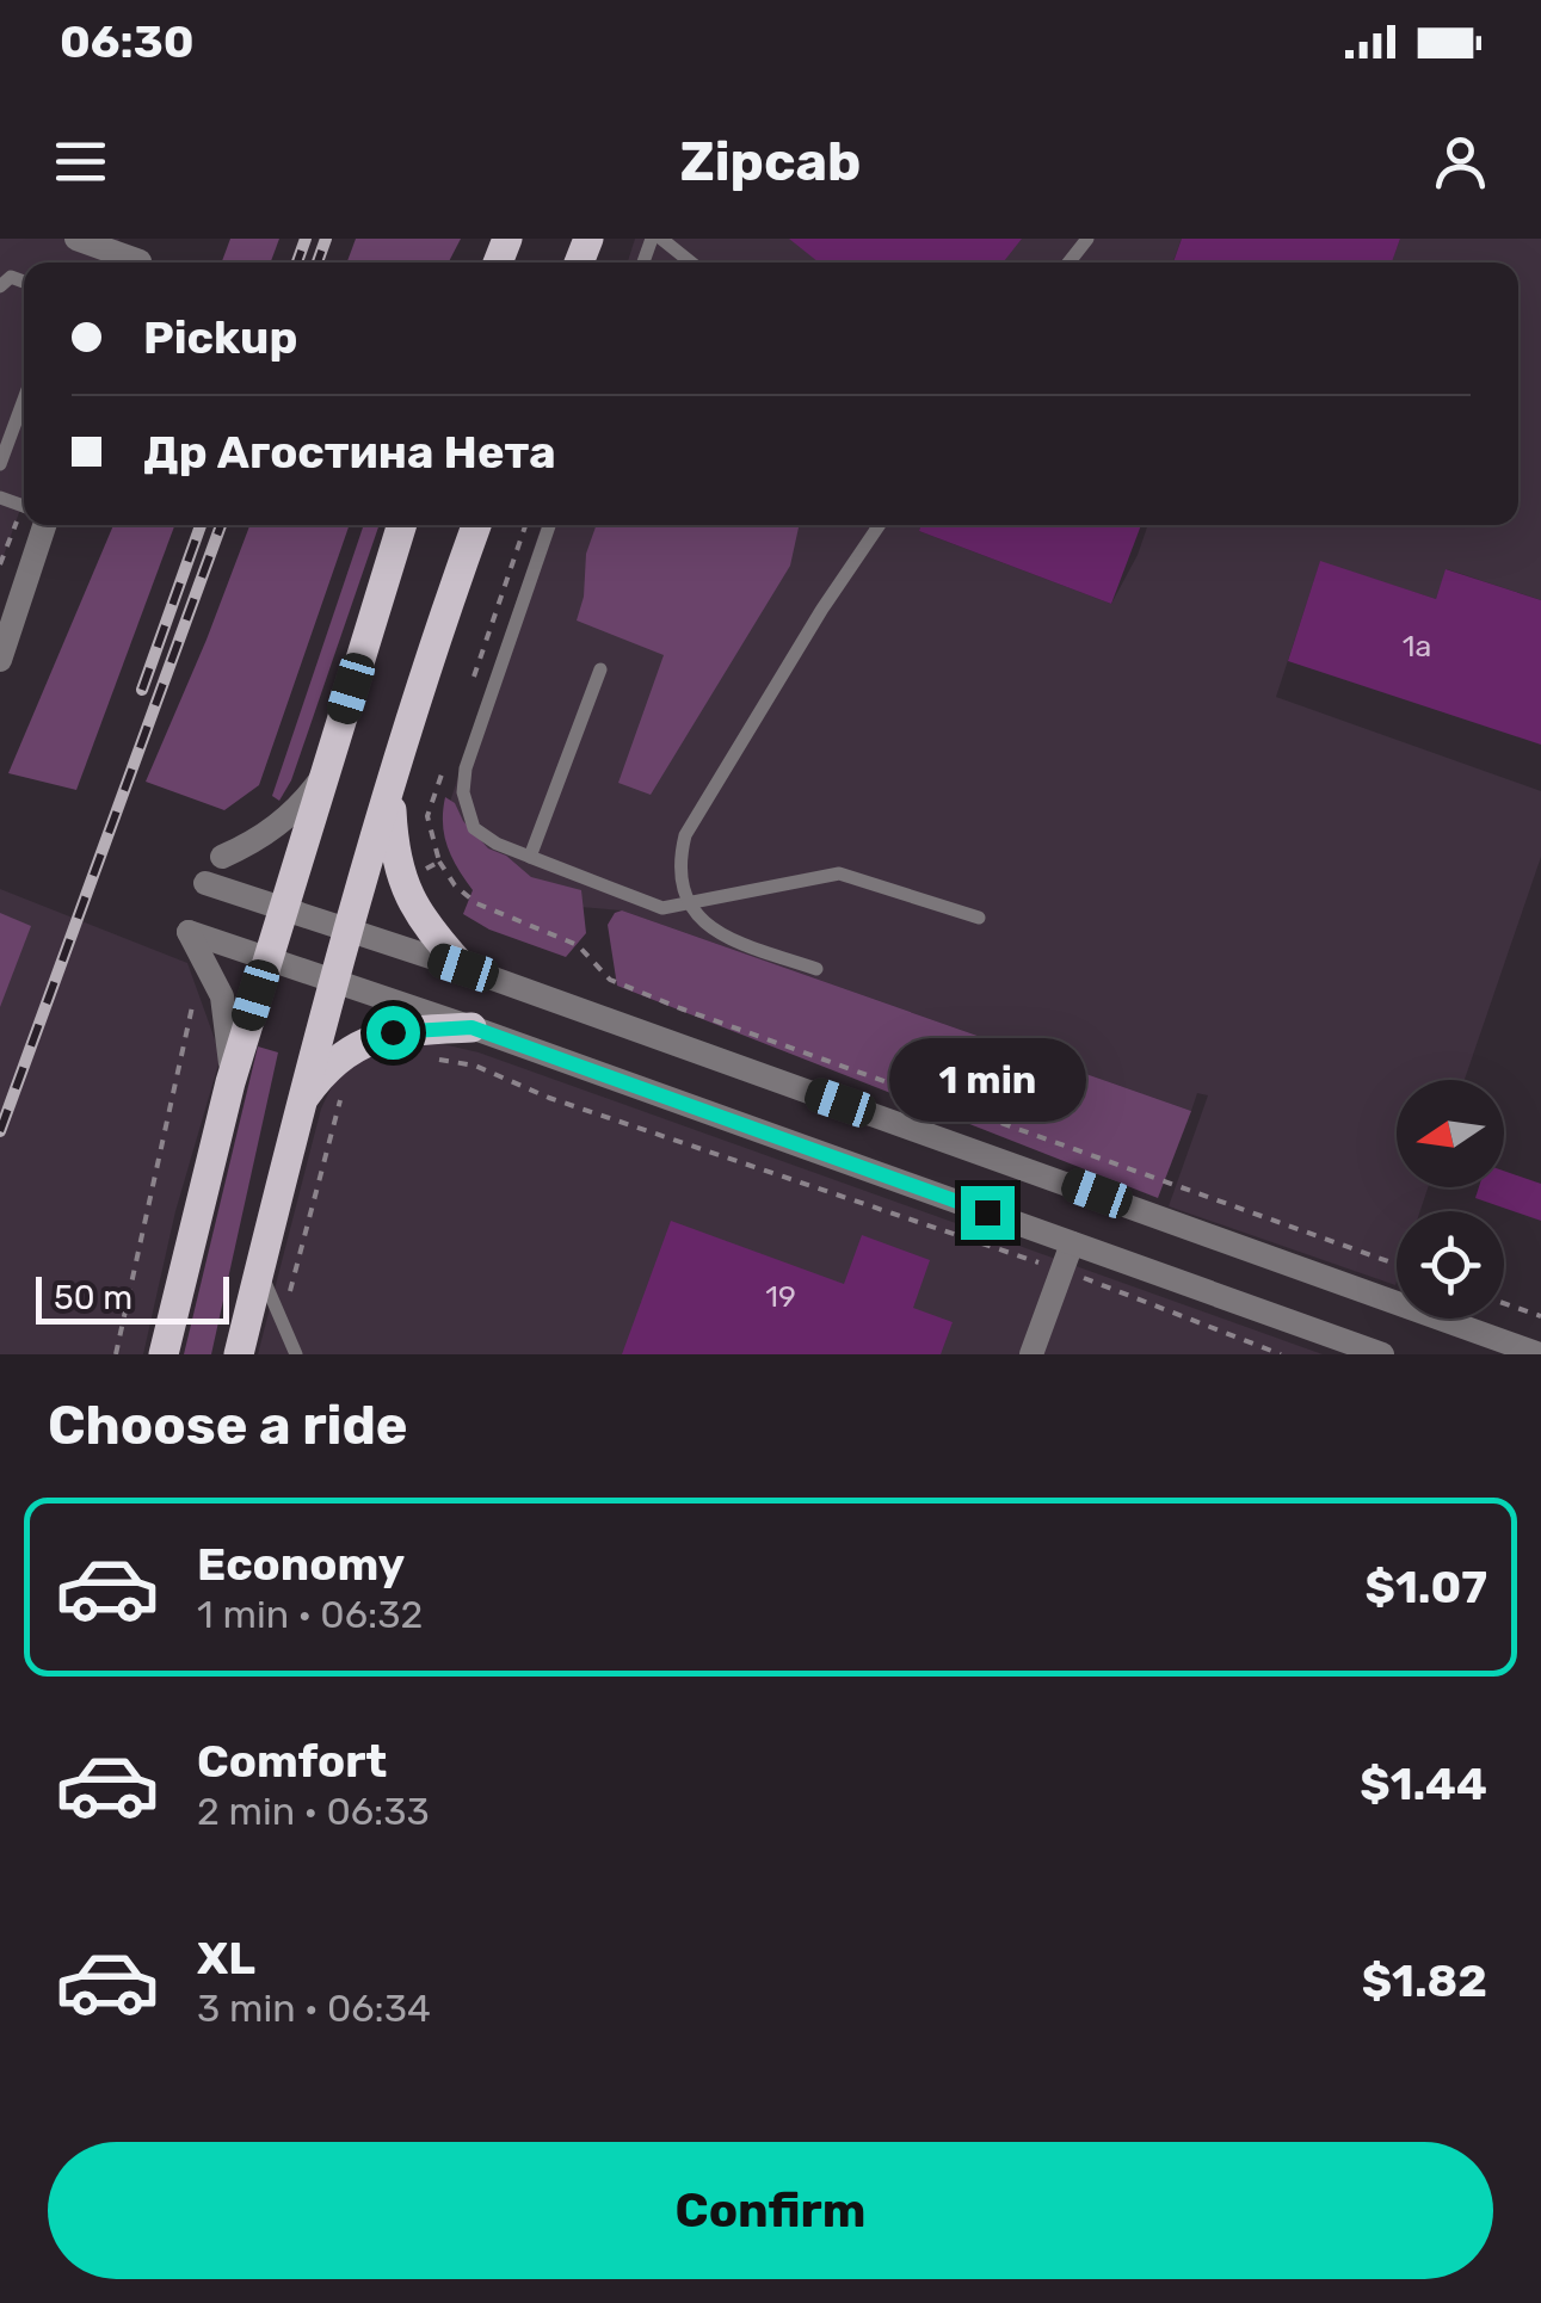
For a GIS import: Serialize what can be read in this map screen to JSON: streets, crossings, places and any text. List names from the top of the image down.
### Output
{
  "house_numbers": ["1a", "19"],
  "scale_bar": "50 m",
  "north": "left",
  "page": {
    "status": "06:30",
    "header": "Zipcab",
    "banner": ["Pickup", "Др Агостина Нета"],
    "bubble": "1 min",
    "scale": "50 m",
    "heading": "Choose a ride",
    "list": [
      {
        "name": "Economy",
        "note": "1 min · 06:32",
        "value": "$1.07"
      },
      {
        "name": "Comfort",
        "note": "2 min · 06:33",
        "value": "$1.44"
      },
      {
        "name": "XL",
        "note": "3 min · 06:34",
        "value": "$1.82"
      }
    ],
    "buttons": "Confirm"
  }
}
